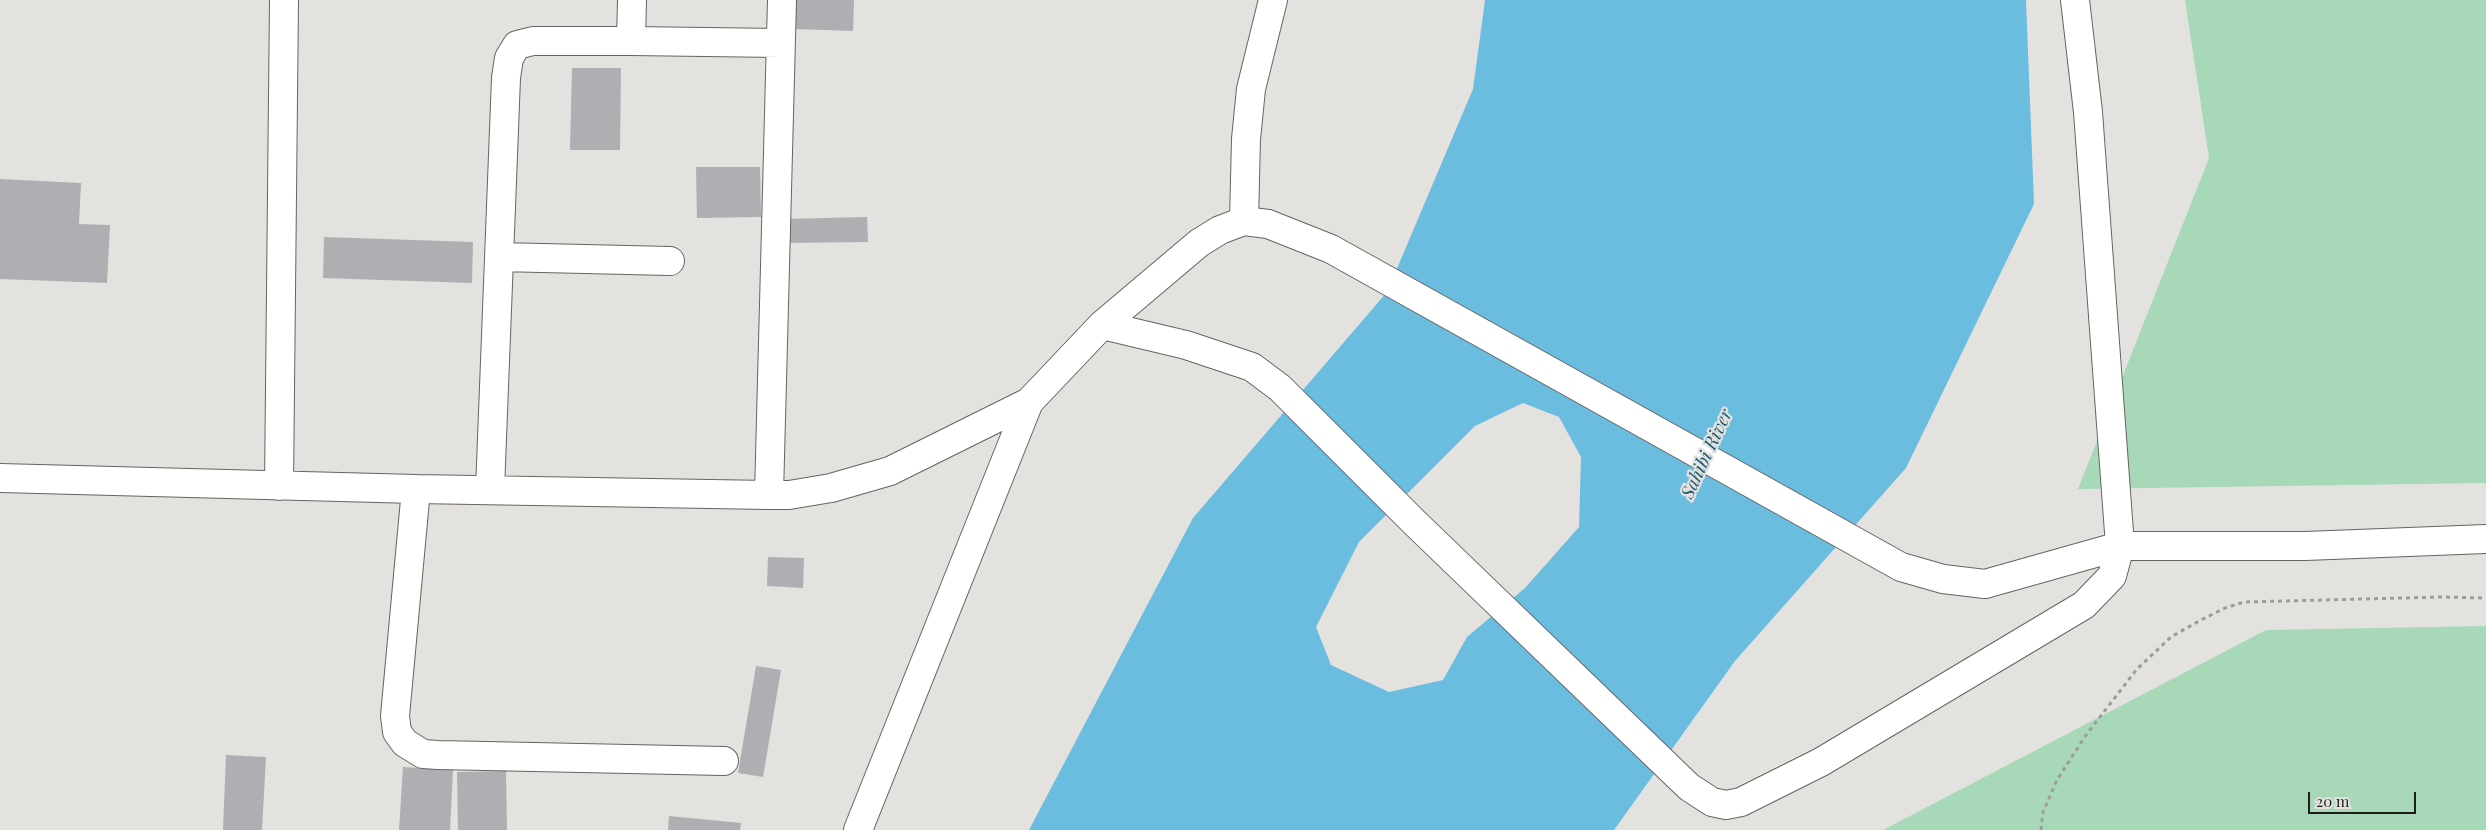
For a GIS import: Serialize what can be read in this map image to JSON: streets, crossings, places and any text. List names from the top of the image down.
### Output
{
  "water": ["Sahibi River"],
  "scale_bar": "20 m"
}
